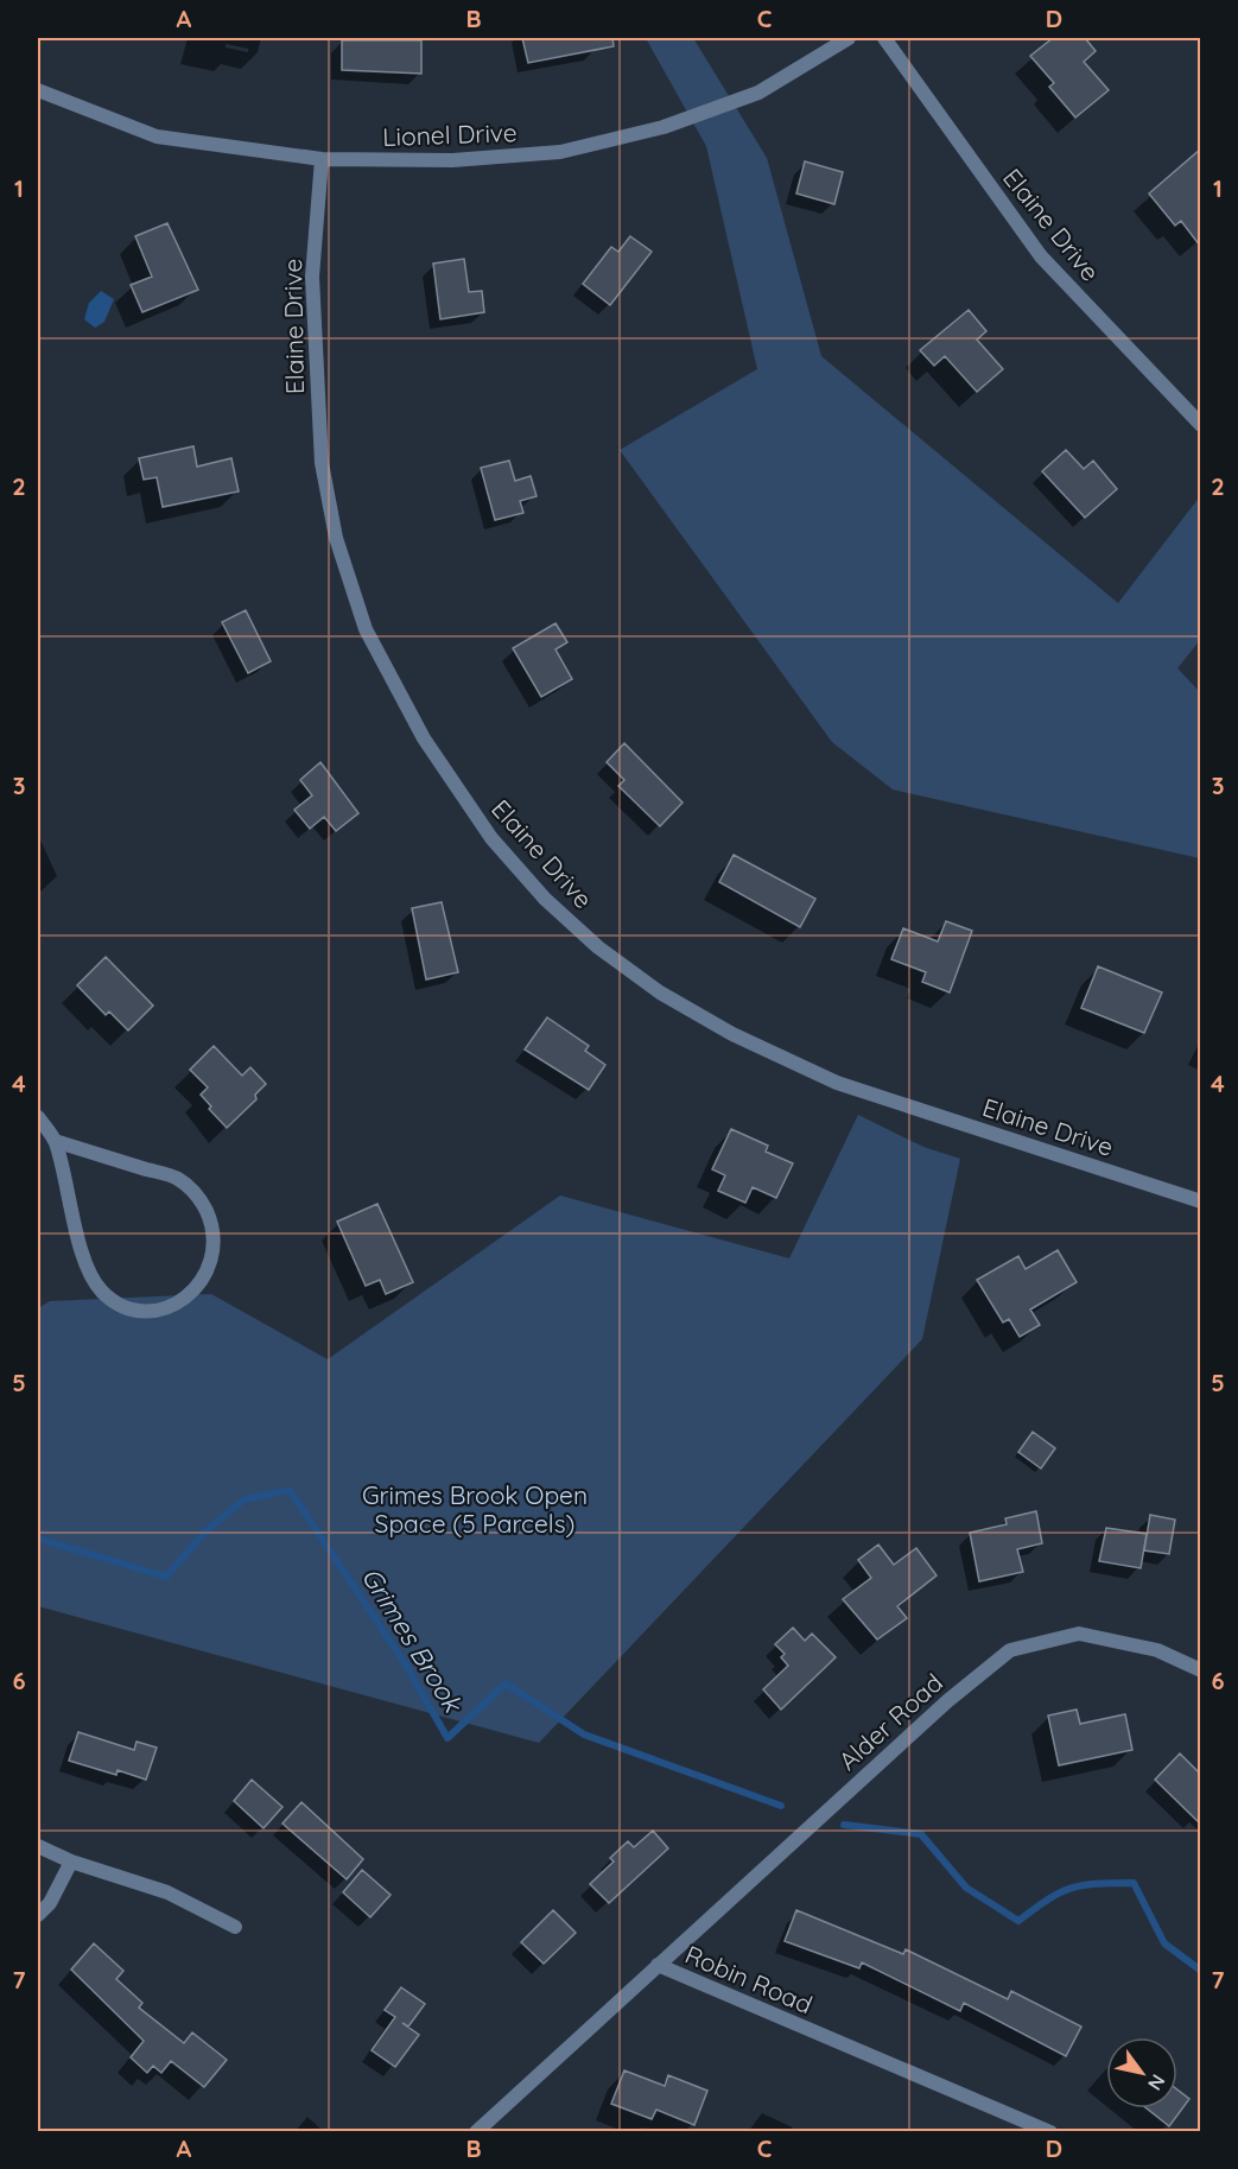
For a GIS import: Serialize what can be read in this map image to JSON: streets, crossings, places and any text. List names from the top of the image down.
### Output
{
  "streets": {
    "street": [
      "Lionel Drive",
      "Elaine Drive",
      "Alder Road",
      "Robin Road"
    ]
  },
  "crossings": [
    ["Lionel Drive", "Elaine Drive"],
    ["Alder Road", "Robin Road"]
  ],
  "water": ["Grimes Brook"],
  "parks": ["Grimes Brook Open Space (5 Parcels)"],
  "north": "bottom right",
  "grid": {
    "columns": [
      "A",
      "B",
      "C",
      "D"
    ],
    "rows": [
      "1",
      "2",
      "3",
      "4",
      "5",
      "6",
      "7"
    ]
  }
}
